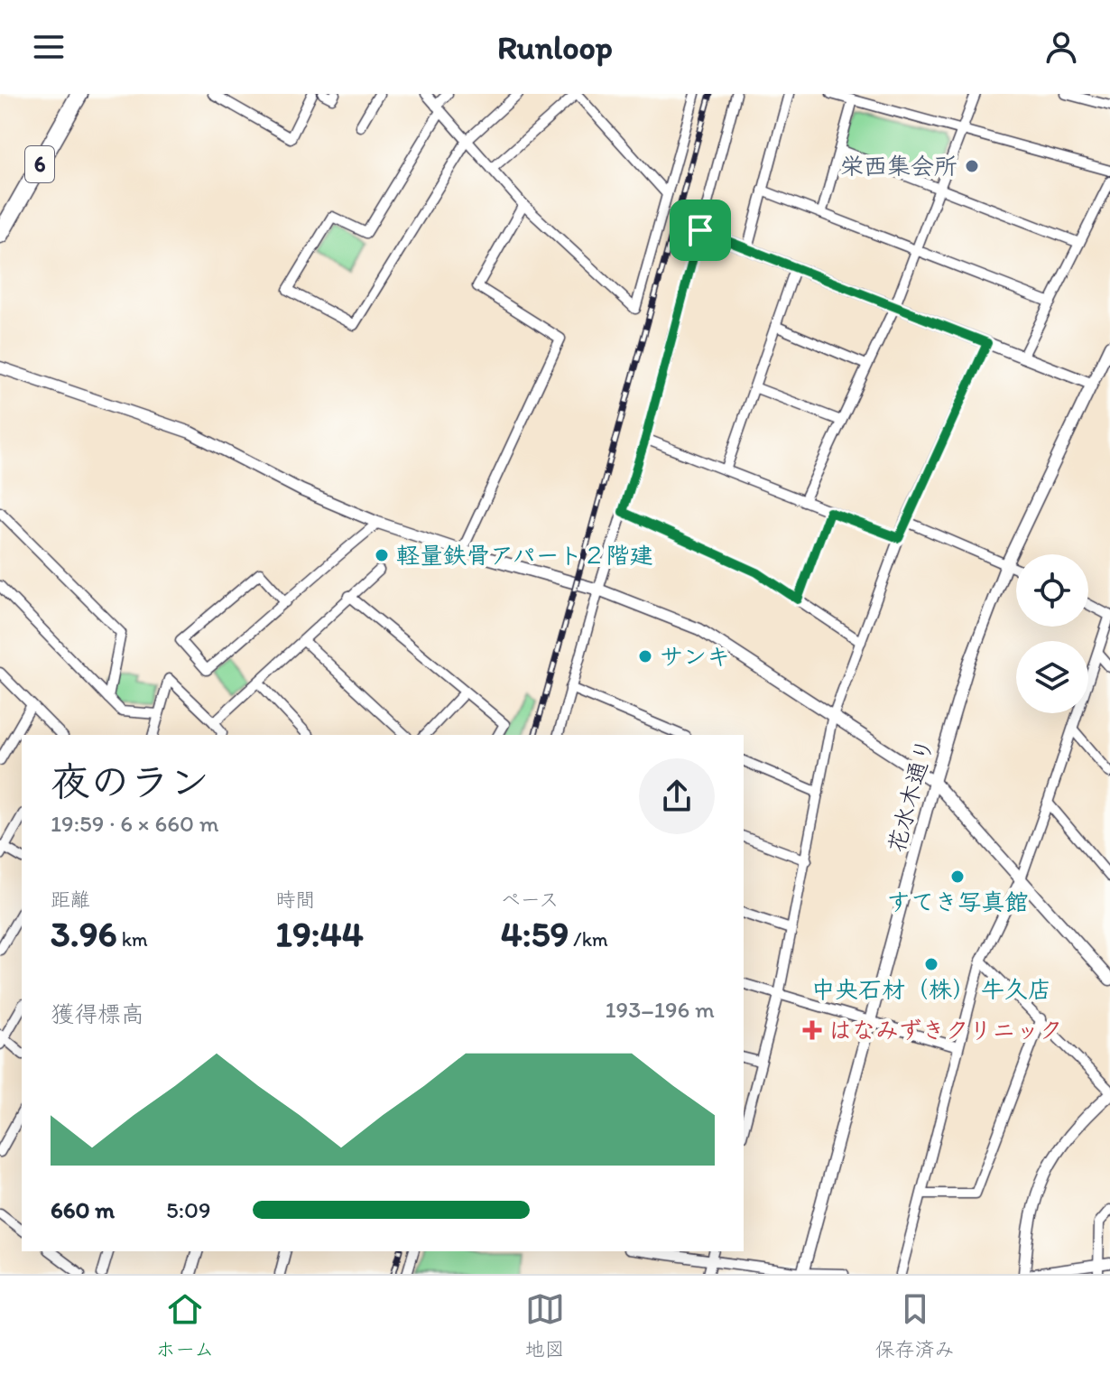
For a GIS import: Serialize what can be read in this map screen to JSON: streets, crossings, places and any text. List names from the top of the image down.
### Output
{
  "streets": {
    "highway": ["6"],
    "street": ["花水木通り"]
  },
  "places": {
    "other": [
      "栄西集会所",
      "軽量鉄骨アパート２階建",
      "サンキ",
      "すてき写真館",
      "中央石材（株） 牛久店"
    ],
    "health": ["はなみずきクリニック"]
  },
  "page": {
    "header": "Runloop",
    "heading": ["夜のラン", "19:59 · 6 × 660 m"],
    "stats": [
      ["距離", "3.96 km"],
      ["時間", "19:44"],
      ["ペース", "4:59 /km"]
    ],
    "chart": ["獲得標高", "193–196 m"],
    "list": [
      {
        "name": "660 m",
        "note": "5:09"
      }
    ],
    "tabs": ["ホーム", "地図", "保存済み"]
  }
}
